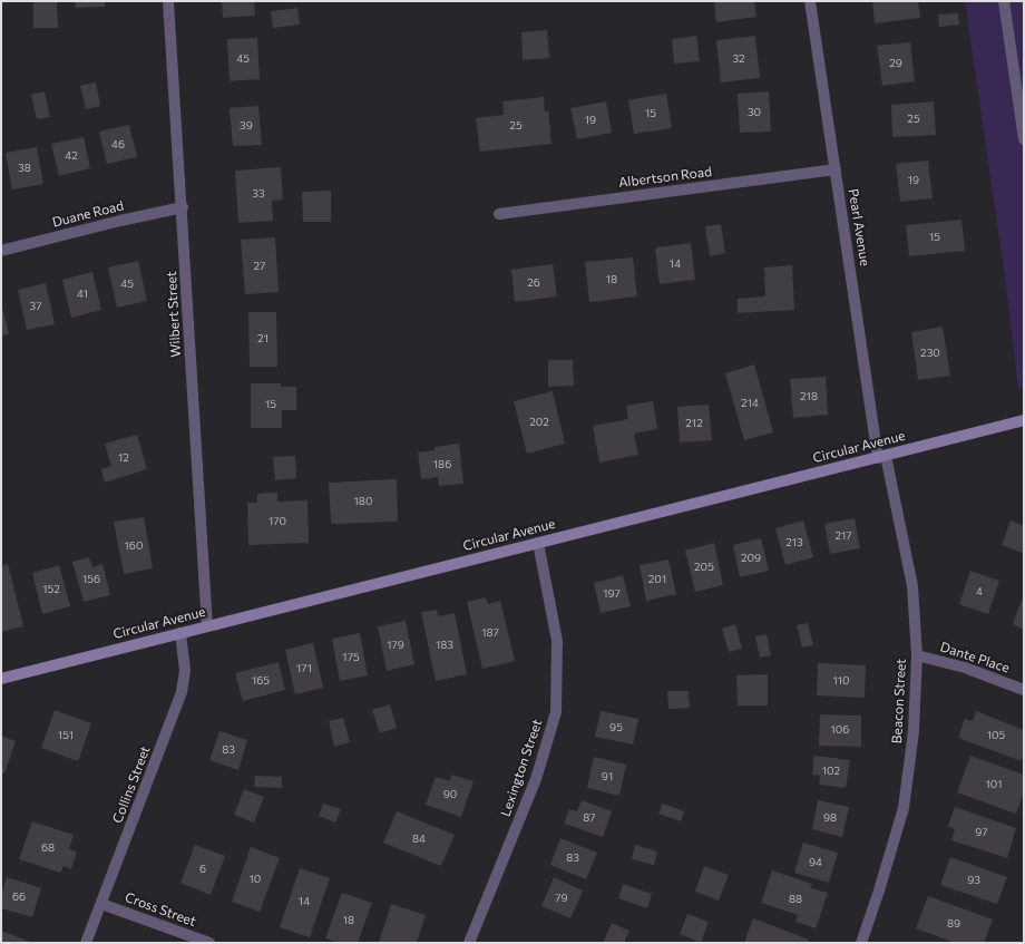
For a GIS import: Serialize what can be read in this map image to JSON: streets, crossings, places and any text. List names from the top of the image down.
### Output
{
  "streets": {
    "main road": ["Circular Avenue"],
    "street": [
      "Albertson Road",
      "Duane Road",
      "Pearl Avenue",
      "Wilbert Street",
      "Dante Place",
      "Beacon Street",
      "Lexington Street",
      "Collins Street",
      "Cross Street"
    ]
  },
  "crossings": [
    ["Albertson Road", "Pearl Avenue"],
    ["Duane Road", "Wilbert Street"],
    ["Pearl Avenue", "Circular Avenue"],
    ["Pearl Avenue", "Beacon Street"],
    ["Wilbert Street", "Circular Avenue"],
    ["Circular Avenue", "Beacon Street"],
    ["Circular Avenue", "Lexington Street"],
    ["Circular Avenue", "Collins Street"],
    ["Dante Place", "Beacon Street"],
    ["Collins Street", "Cross Street"]
  ],
  "house_numbers": [
    "45",
    "32",
    "29",
    "30",
    "15",
    "25",
    "19",
    "39",
    "25",
    "46",
    "42",
    "38",
    "19",
    "33",
    "15",
    "14",
    "27",
    "18",
    "26",
    "45",
    "41",
    "37",
    "21",
    "230",
    "218",
    "214",
    "15",
    "202",
    "212",
    "12",
    "186",
    "180",
    "170",
    "217",
    "213",
    "160",
    "209",
    "205",
    "156",
    "201",
    "152",
    "4",
    "197",
    "187",
    "179",
    "183",
    "175",
    "171",
    "165",
    "110",
    "95",
    "106",
    "151",
    "105",
    "83",
    "102",
    "91",
    "101",
    "90",
    "87",
    "98",
    "97",
    "84",
    "68",
    "83",
    "94",
    "6",
    "10",
    "93",
    "66",
    "79",
    "88",
    "14",
    "18",
    "89"
  ]
}
